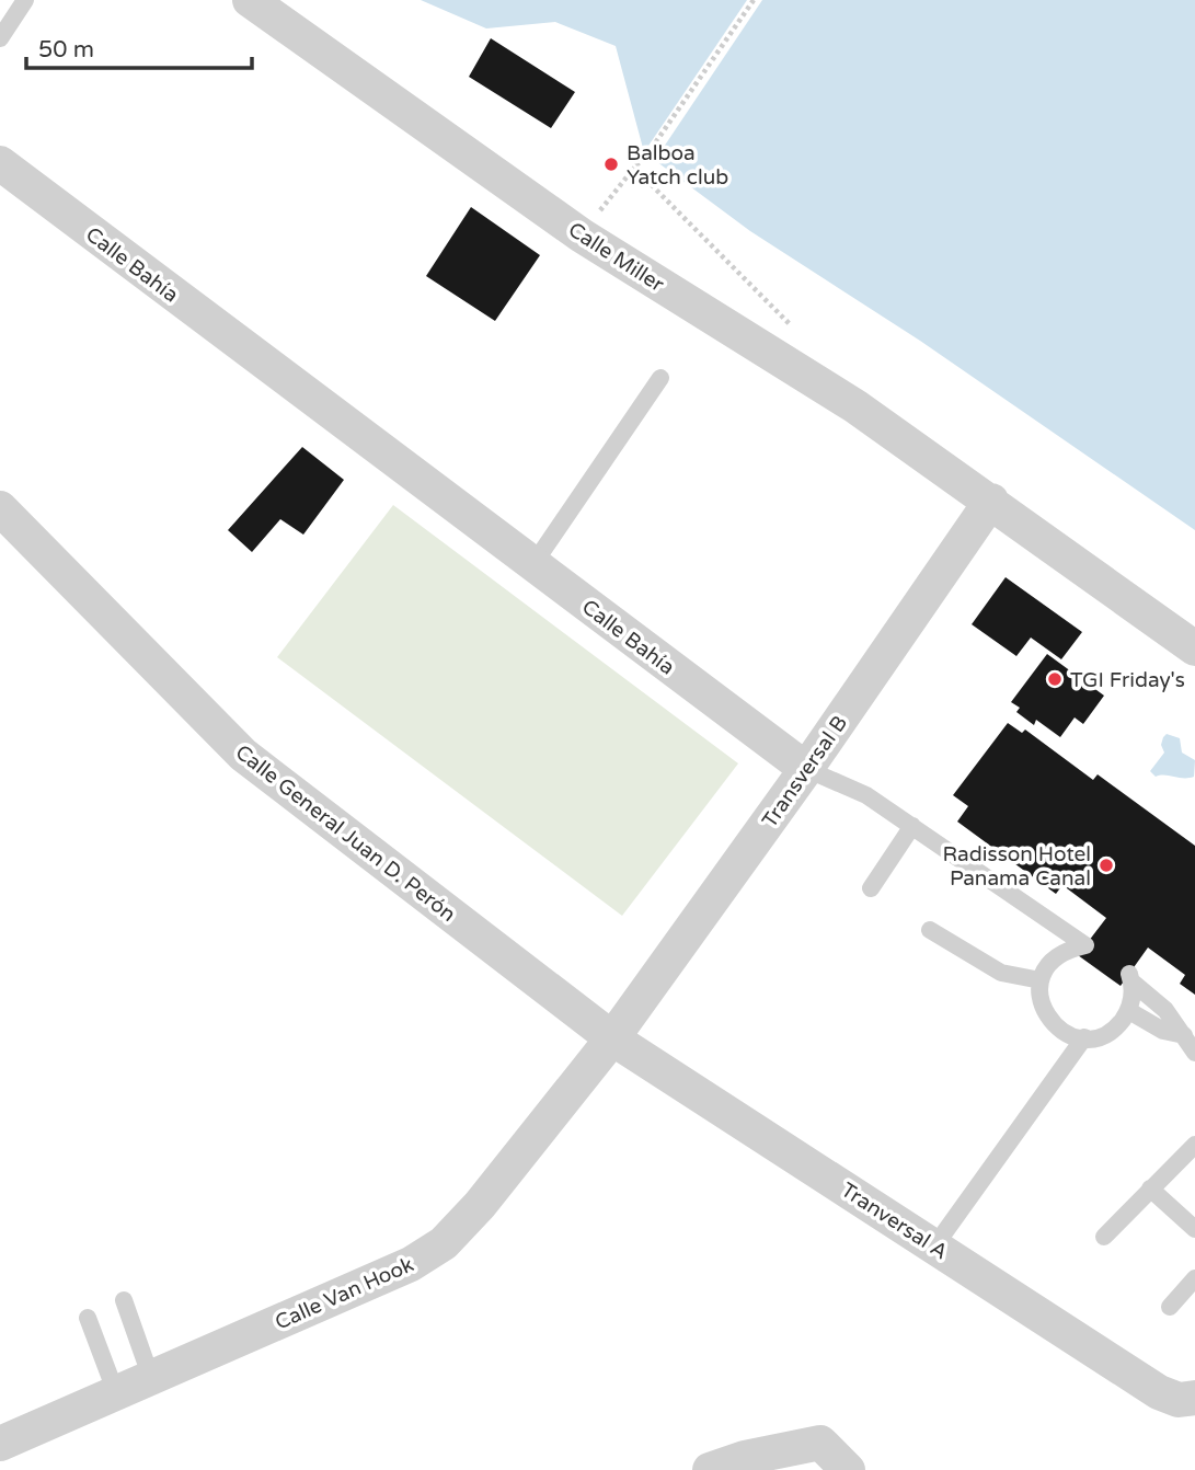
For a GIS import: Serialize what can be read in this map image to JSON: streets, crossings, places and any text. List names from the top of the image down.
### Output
{
  "streets": {
    "street": [
      "Calle Miller",
      "Calle Bahía",
      "Transversal B",
      "Calle General Juan D. Perón",
      "Tranversal A",
      "Calle Van Hook"
    ]
  },
  "crossings": [
    ["Calle Miller", "Transversal B"],
    ["Calle Bahía", "Transversal B"],
    ["Transversal B", "Calle General Juan D. Perón"],
    ["Transversal B", "Tranversal A"],
    ["Transversal B", "Calle Van Hook"],
    ["Calle General Juan D. Perón", "Tranversal A"],
    ["Calle General Juan D. Perón", "Calle Van Hook"],
    ["Tranversal A", "Calle Van Hook"]
  ],
  "places": ["Balboa Yatch club", "TGI Friday's", "Radisson Hotel Panama Canal"],
  "scale_bar": "50 m"
}
